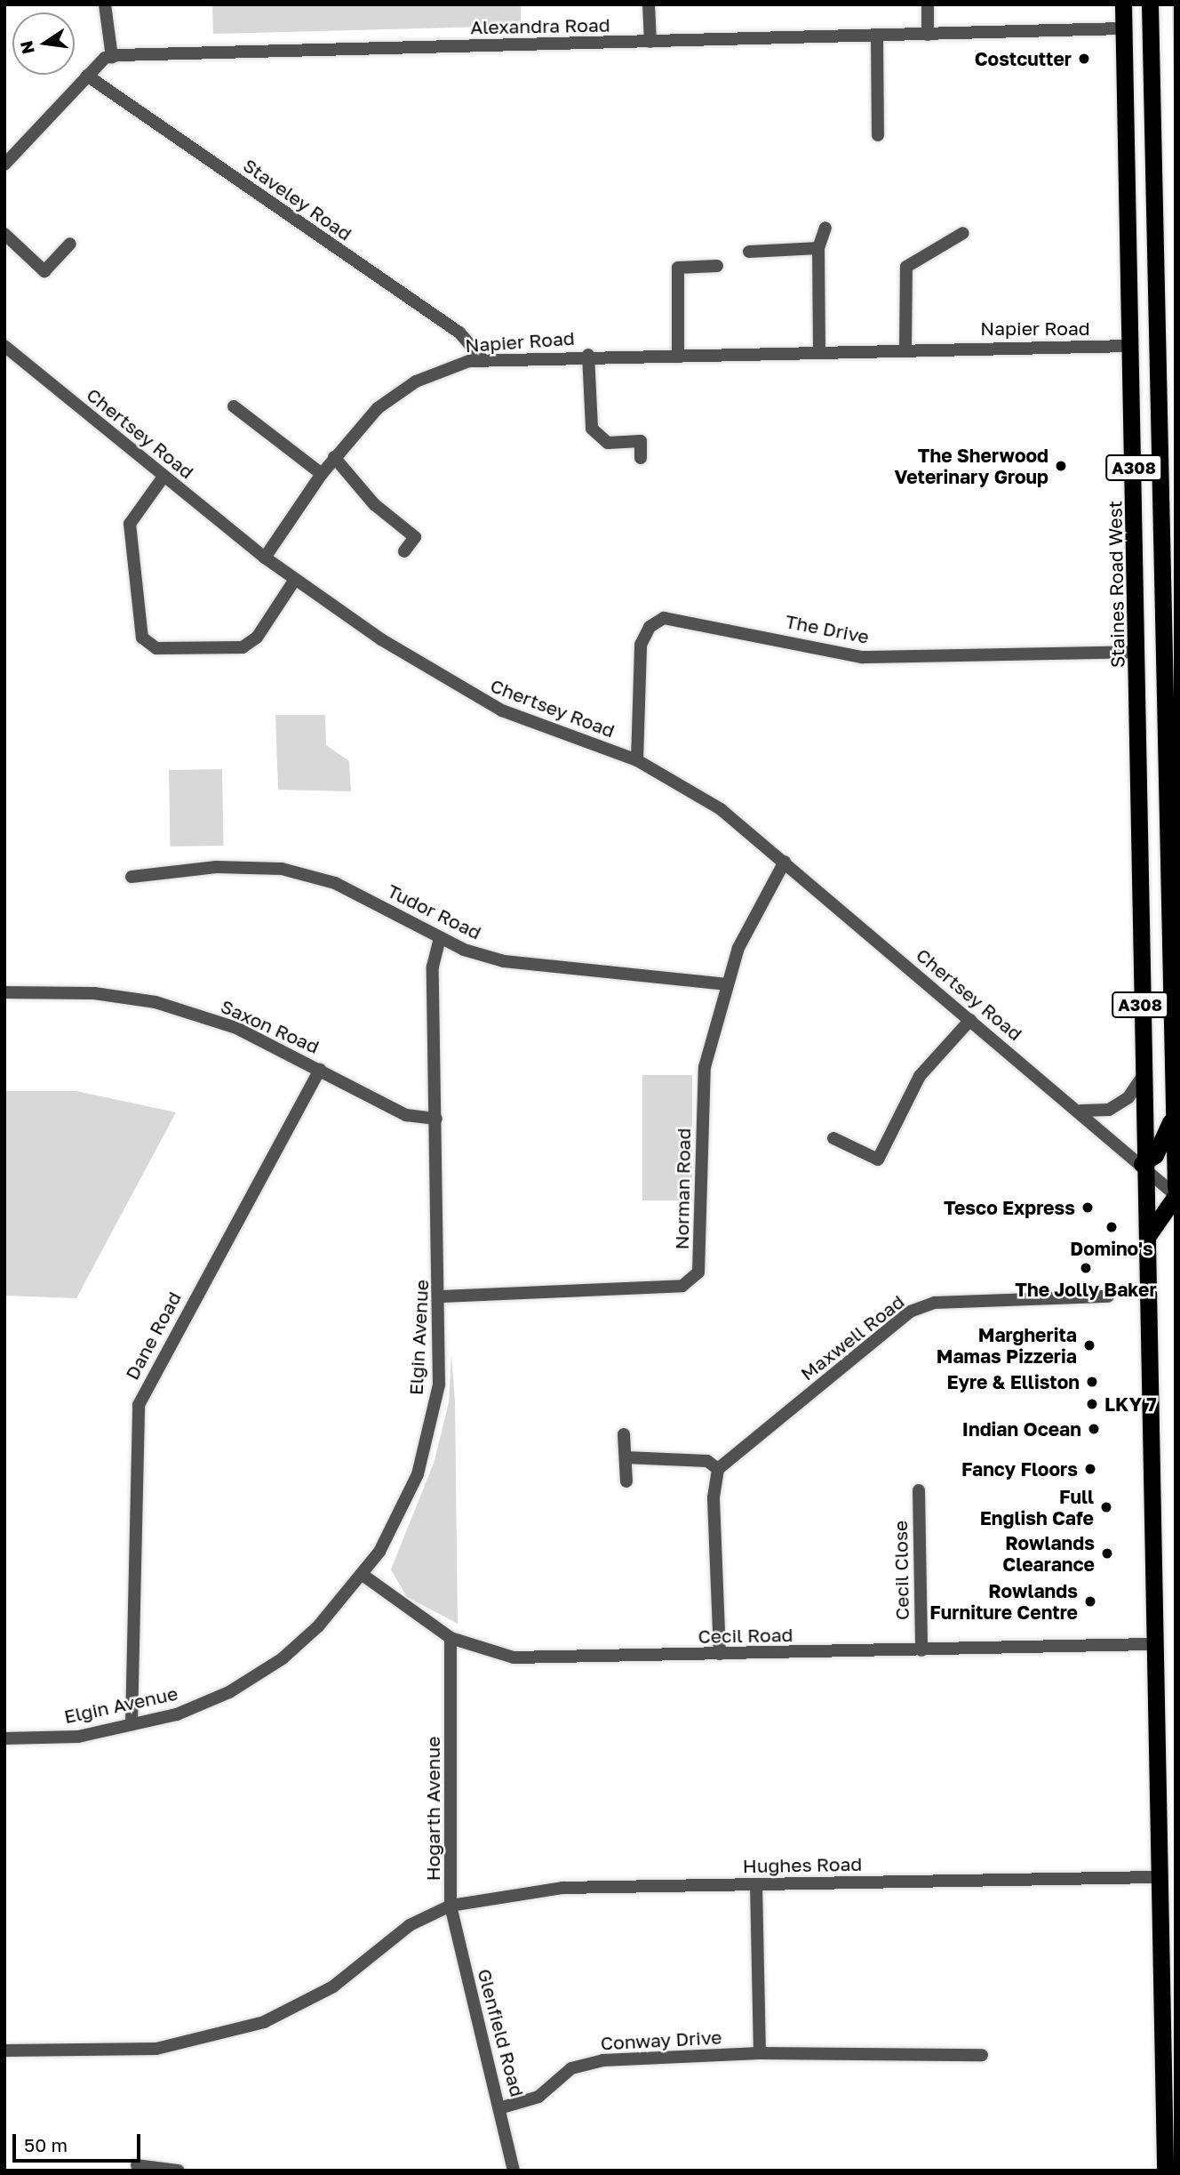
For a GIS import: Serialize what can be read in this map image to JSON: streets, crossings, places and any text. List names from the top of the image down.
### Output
{
  "streets": {
    "highway": ["A308", "Staines Road West"],
    "street": [
      "Alexandra Road",
      "Staveley Road",
      "Napier Road",
      "Chertsey Road",
      "The Drive",
      "Tudor Road",
      "Saxon Road",
      "Norman Road",
      "Dane Road",
      "Elgin Avenue",
      "Maxwell Road",
      "Cecil Close",
      "Cecil Road",
      "Hogarth Avenue",
      "Hughes Road",
      "Glenfield Road",
      "Conway Drive"
    ]
  },
  "crossings": [
    ["Alexandra Road", "Staines Road West"],
    ["Staveley Road", "Napier Road"],
    ["Napier Road", "Chertsey Road"],
    ["Napier Road", "Staines Road West"],
    ["Chertsey Road", "A308"],
    ["Chertsey Road", "Staines Road West"],
    ["Chertsey Road", "The Drive"],
    ["Chertsey Road", "Norman Road"],
    ["A308", "Staines Road West"],
    ["A308", "Cecil Road"],
    ["A308", "Hughes Road"],
    ["Staines Road West", "The Drive"],
    ["Tudor Road", "Norman Road"],
    ["Tudor Road", "Elgin Avenue"],
    ["Saxon Road", "Dane Road"],
    ["Saxon Road", "Elgin Avenue"],
    ["Norman Road", "Elgin Avenue"],
    ["Dane Road", "Elgin Avenue"],
    ["Elgin Avenue", "Cecil Road"],
    ["Cecil Close", "Cecil Road"],
    ["Cecil Road", "Hogarth Avenue"],
    ["Hogarth Avenue", "Hughes Road"],
    ["Hogarth Avenue", "Glenfield Road"],
    ["Hughes Road", "Glenfield Road"],
    ["Glenfield Road", "Conway Drive"]
  ],
  "places": [
    "Costcutter",
    "The Sherwood Veterinary Group",
    "Tesco Express",
    "Domino's",
    "The Jolly Baker",
    "Margherita Mamas Pizzeria",
    "Eyre & Elliston",
    "LKY 7",
    "Indian Ocean",
    "Fancy Floors",
    "Full English Cafe",
    "Rowlands Clearance",
    "Rowlands Furniture Centre"
  ],
  "scale_bar": "50 m",
  "north": "left"
}
